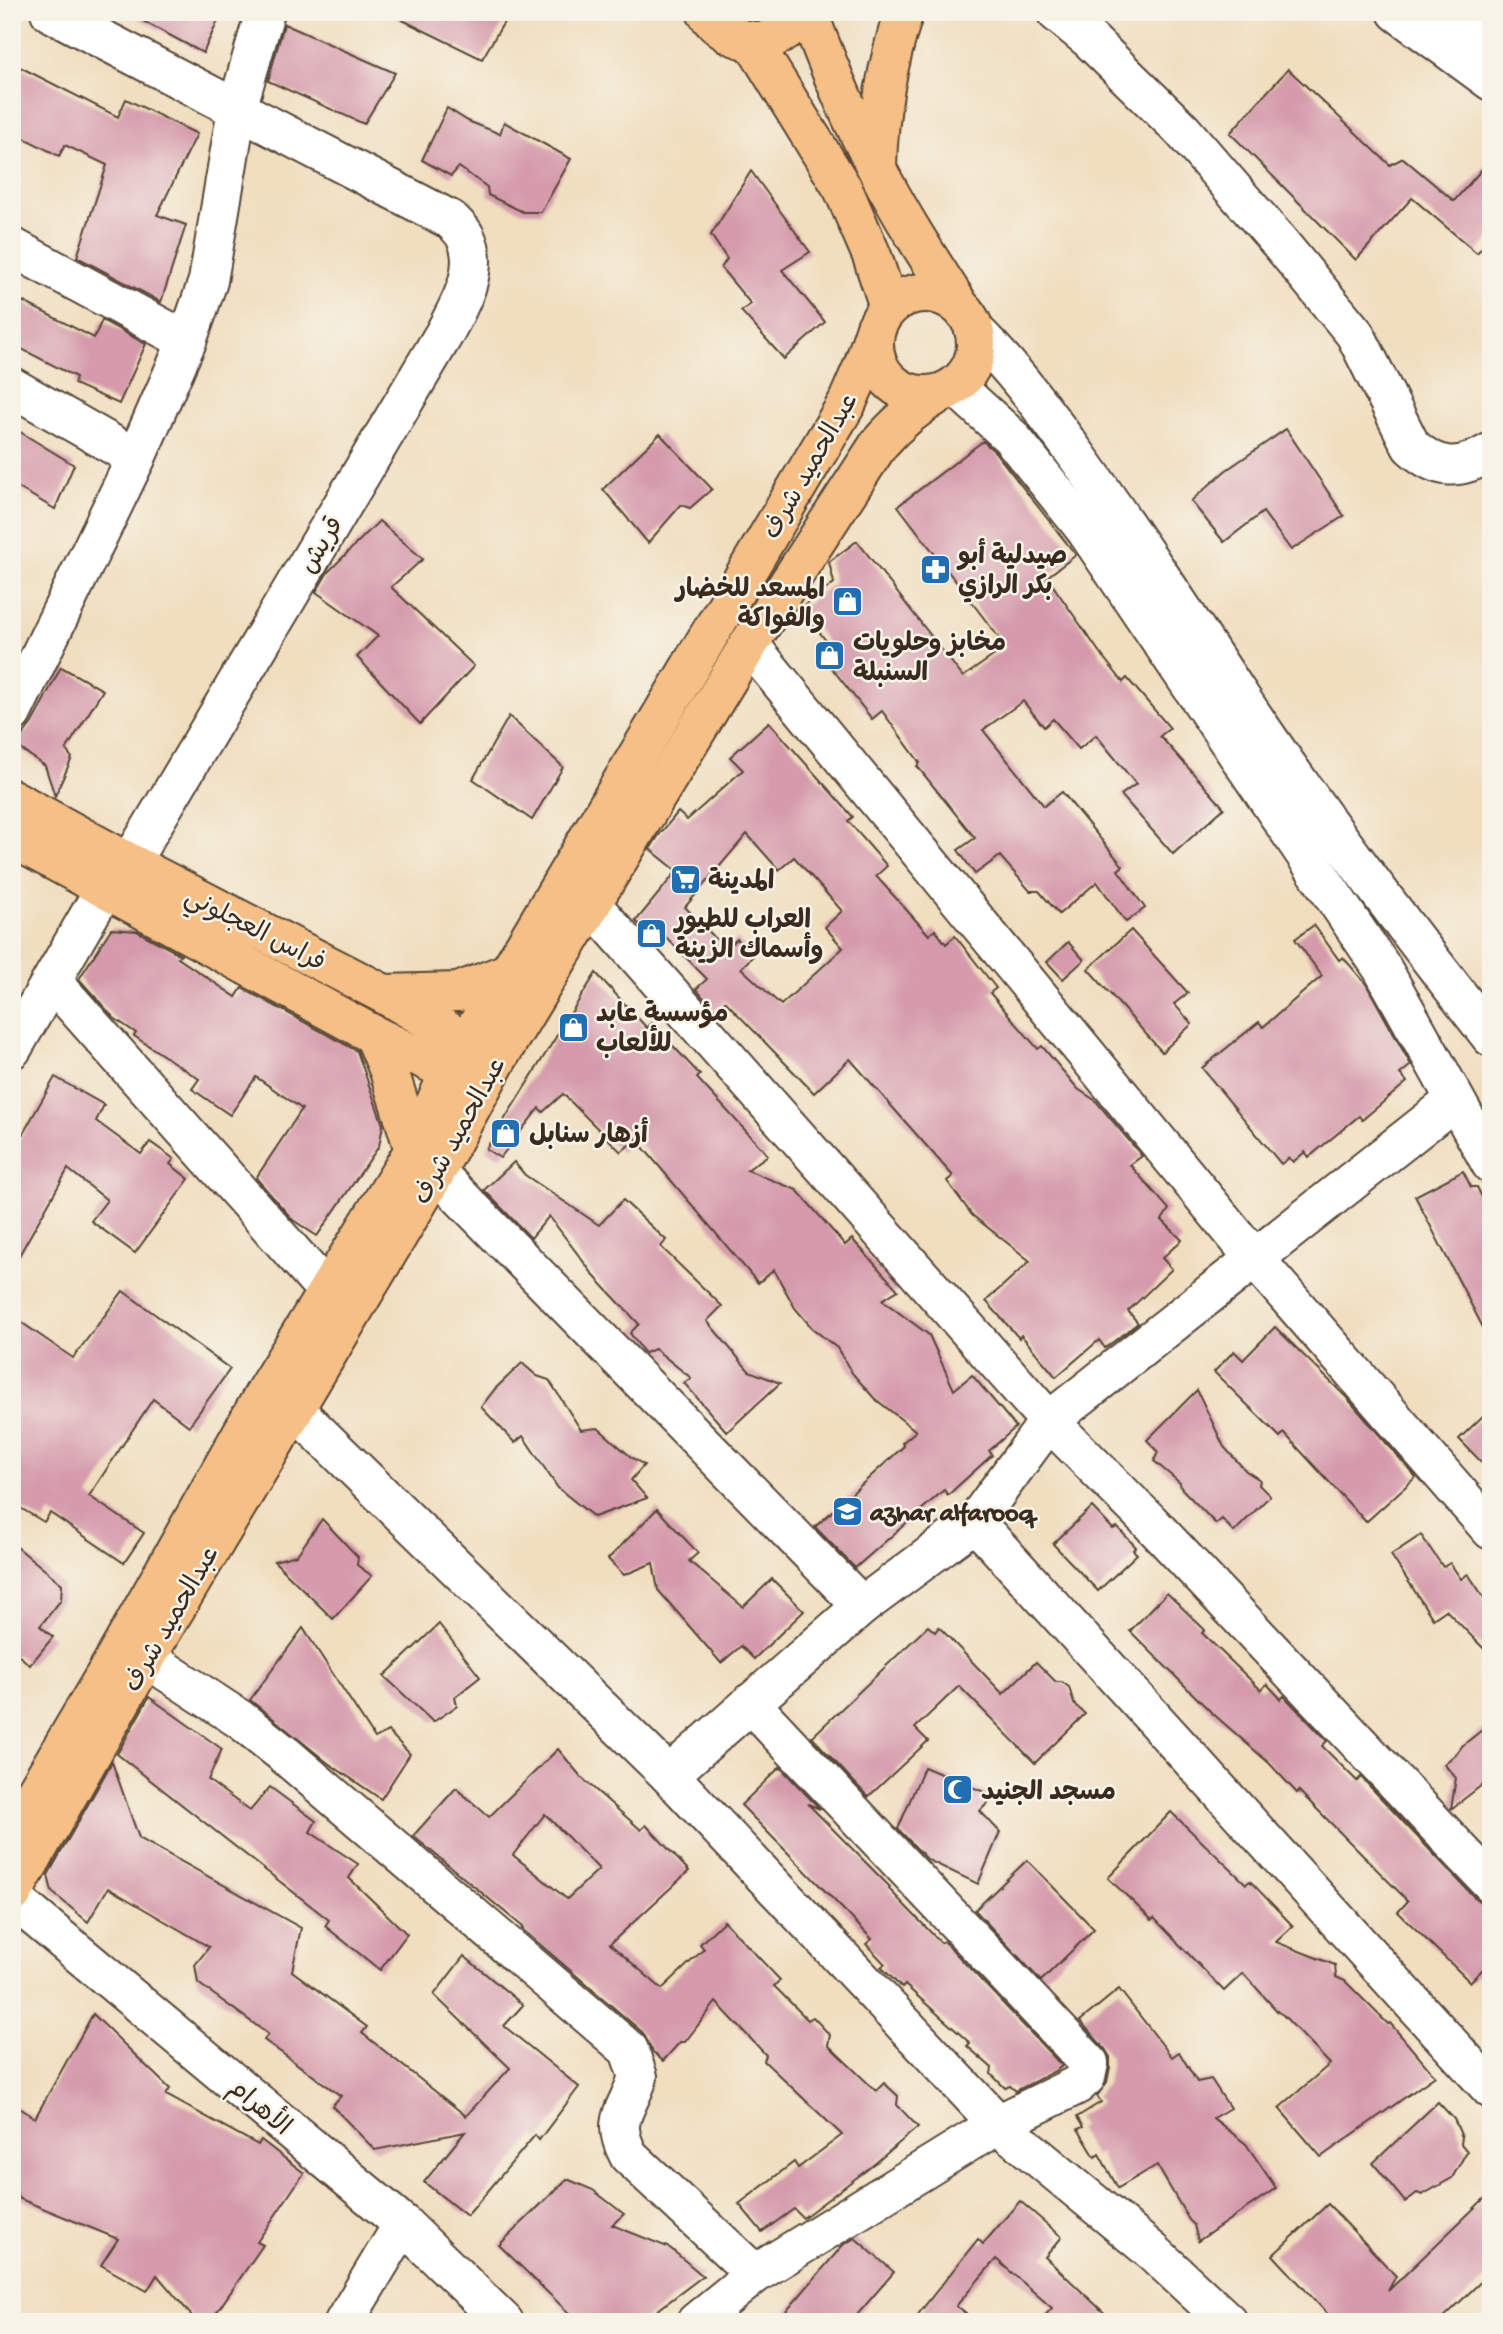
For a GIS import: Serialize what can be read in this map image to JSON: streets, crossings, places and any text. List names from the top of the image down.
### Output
{
  "streets": {
    "main road": ["عبدالحميد شرف", "فراس العجلوني"],
    "street": ["قريش", "الأهرام"]
  },
  "crossings": [
    ["عبدالحميد شرف", "فراس العجلوني"],
    ["عبدالحميد شرف", "الأهرام"],
    ["قريش", "فراس العجلوني"]
  ],
  "places": {
    "pharmacy": ["صيدلية أبو بكر الرازي"],
    "shop": [
      "المسعد للخضار والفواكة",
      "مخابز وحلويات السنبلة",
      "العراب للطيور وأسماك الزينة",
      "مؤسسة عابد للألعاب",
      "أزهار سنابل"
    ],
    "supermarket": ["المدينة"],
    "school or university": ["azhar alfarooq"],
    "mosque": ["مسجد الجنيد"]
  }
}
